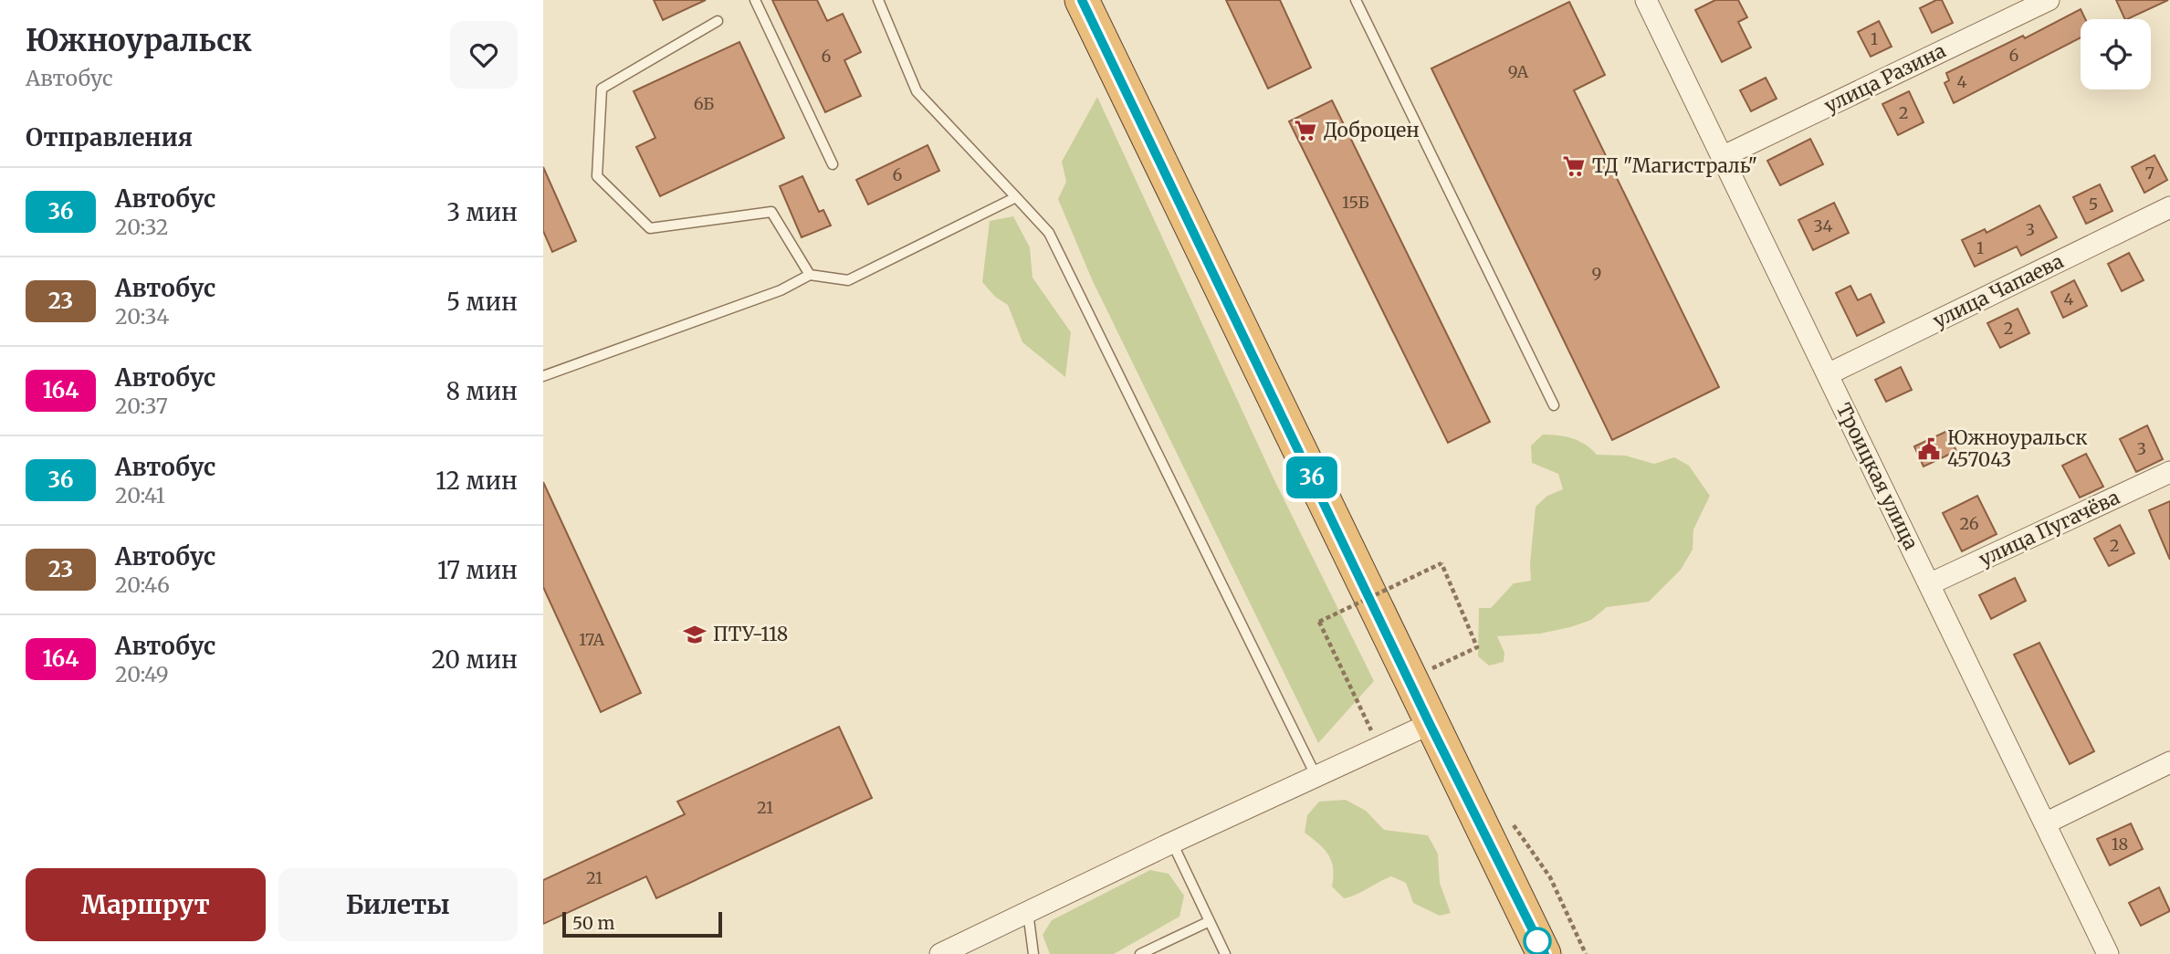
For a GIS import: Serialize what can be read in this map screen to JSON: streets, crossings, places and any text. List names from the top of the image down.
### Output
{
  "streets": {
    "street": [
      "улица Разина",
      "улица Чапаева",
      "Троицкая улица",
      "улица Пугачёва"
    ]
  },
  "crossings": [
    ["улица Разина", "Троицкая улица"],
    ["улица Чапаева", "Троицкая улица"],
    ["Троицкая улица", "улица Пугачёва"]
  ],
  "places": {
    "supermarket": ["Доброцен", "ТД \"Магистраль\""],
    "public building": ["Южноуральск 457043"],
    "school or university": ["ПТУ-118"]
  },
  "lines": ["bus line 36"],
  "house_numbers": [
    "1",
    "6",
    "6",
    "9А",
    "4",
    "6Б",
    "2",
    "7",
    "6",
    "15Б",
    "5",
    "34",
    "3",
    "1",
    "9",
    "4",
    "2",
    "3",
    "26",
    "2",
    "17А",
    "21",
    "18",
    "21"
  ],
  "scale_bar": "50 m",
  "page": {
    "heading": [
      ["Южноуральск", "Автобус"],
      "Отправления"
    ],
    "on_map": "36",
    "list": [
      {
        "mark": "36",
        "name": "Автобус",
        "note": "20:32",
        "value": "3 мин"
      },
      {
        "mark": "23",
        "name": "Автобус",
        "note": "20:34",
        "value": "5 мин"
      },
      {
        "mark": "164",
        "name": "Автобус",
        "note": "20:37",
        "value": "8 мин"
      },
      {
        "mark": "36",
        "name": "Автобус",
        "note": "20:41",
        "value": "12 мин"
      },
      {
        "mark": "23",
        "name": "Автобус",
        "note": "20:46",
        "value": "17 мин"
      },
      {
        "mark": "164",
        "name": "Автобус",
        "note": "20:49",
        "value": "20 мин"
      }
    ],
    "buttons": ["Маршрут", "Билеты"],
    "scale": "50 m"
  }
}
